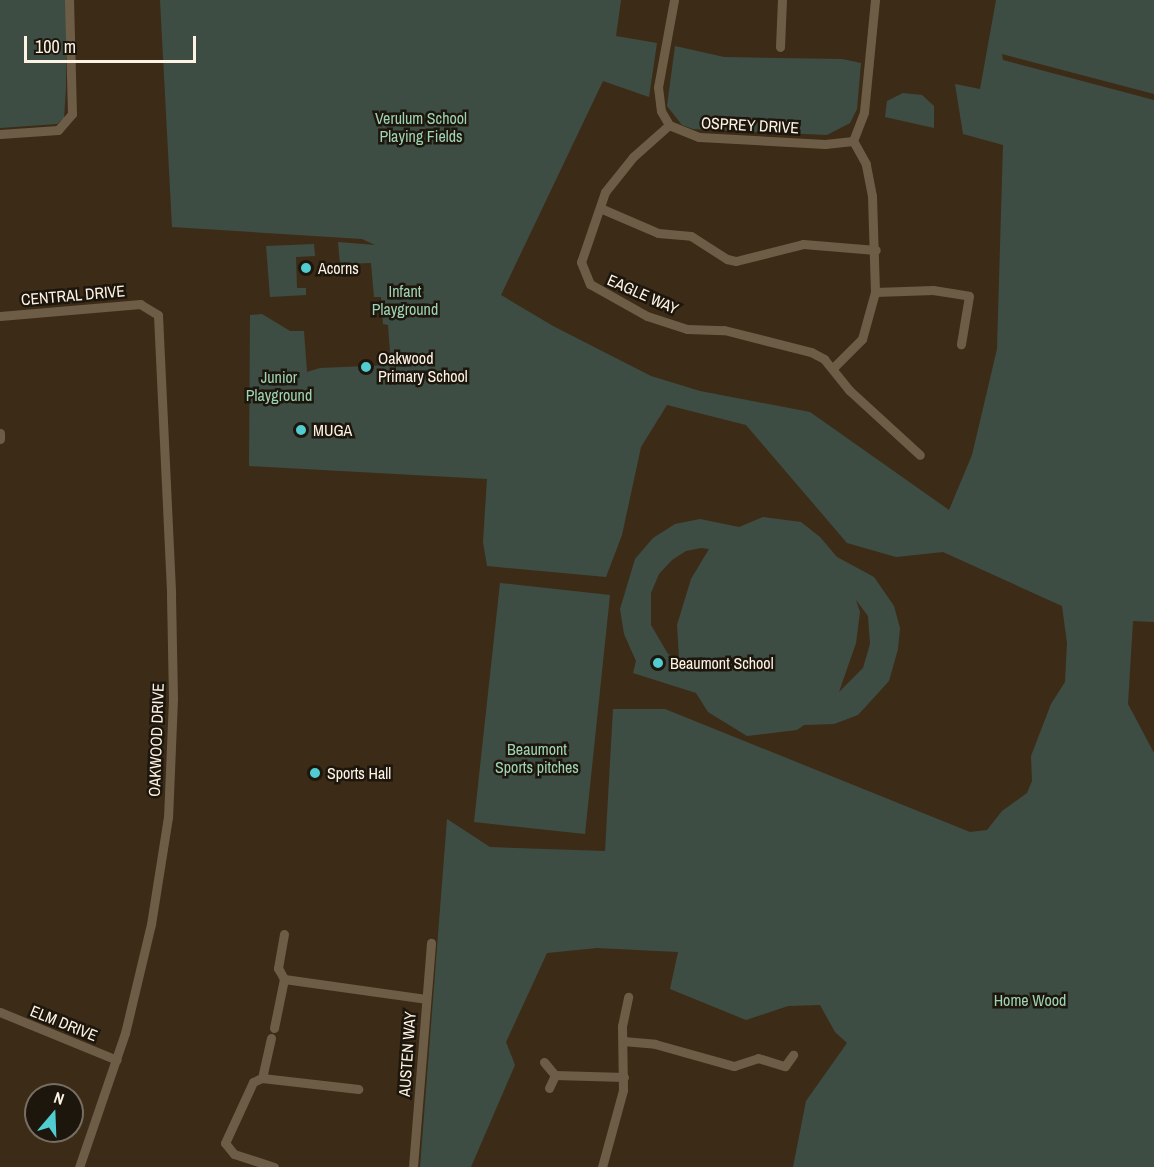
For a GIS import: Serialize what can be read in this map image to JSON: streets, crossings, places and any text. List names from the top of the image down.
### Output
{
  "streets": {
    "street": [
      "OSPREY DRIVE",
      "EAGLE WAY",
      "CENTRAL DRIVE",
      "OAKWOOD DRIVE",
      "ELM DRIVE",
      "AUSTEN WAY"
    ]
  },
  "crossings": [
    ["OSPREY DRIVE", "EAGLE WAY"],
    ["CENTRAL DRIVE", "OAKWOOD DRIVE"],
    ["OAKWOOD DRIVE", "ELM DRIVE"]
  ],
  "parks": [
    "Verulum School Playing Fields",
    "Infant Playground",
    "Junior Playground",
    "Beaumont Sports pitches",
    "Home Wood"
  ],
  "places": [
    "Acorns",
    "Oakwood Primary School",
    "MUGA",
    "Beaumont School",
    "Sports Hall"
  ],
  "scale_bar": "100 m",
  "north": "top"
}
